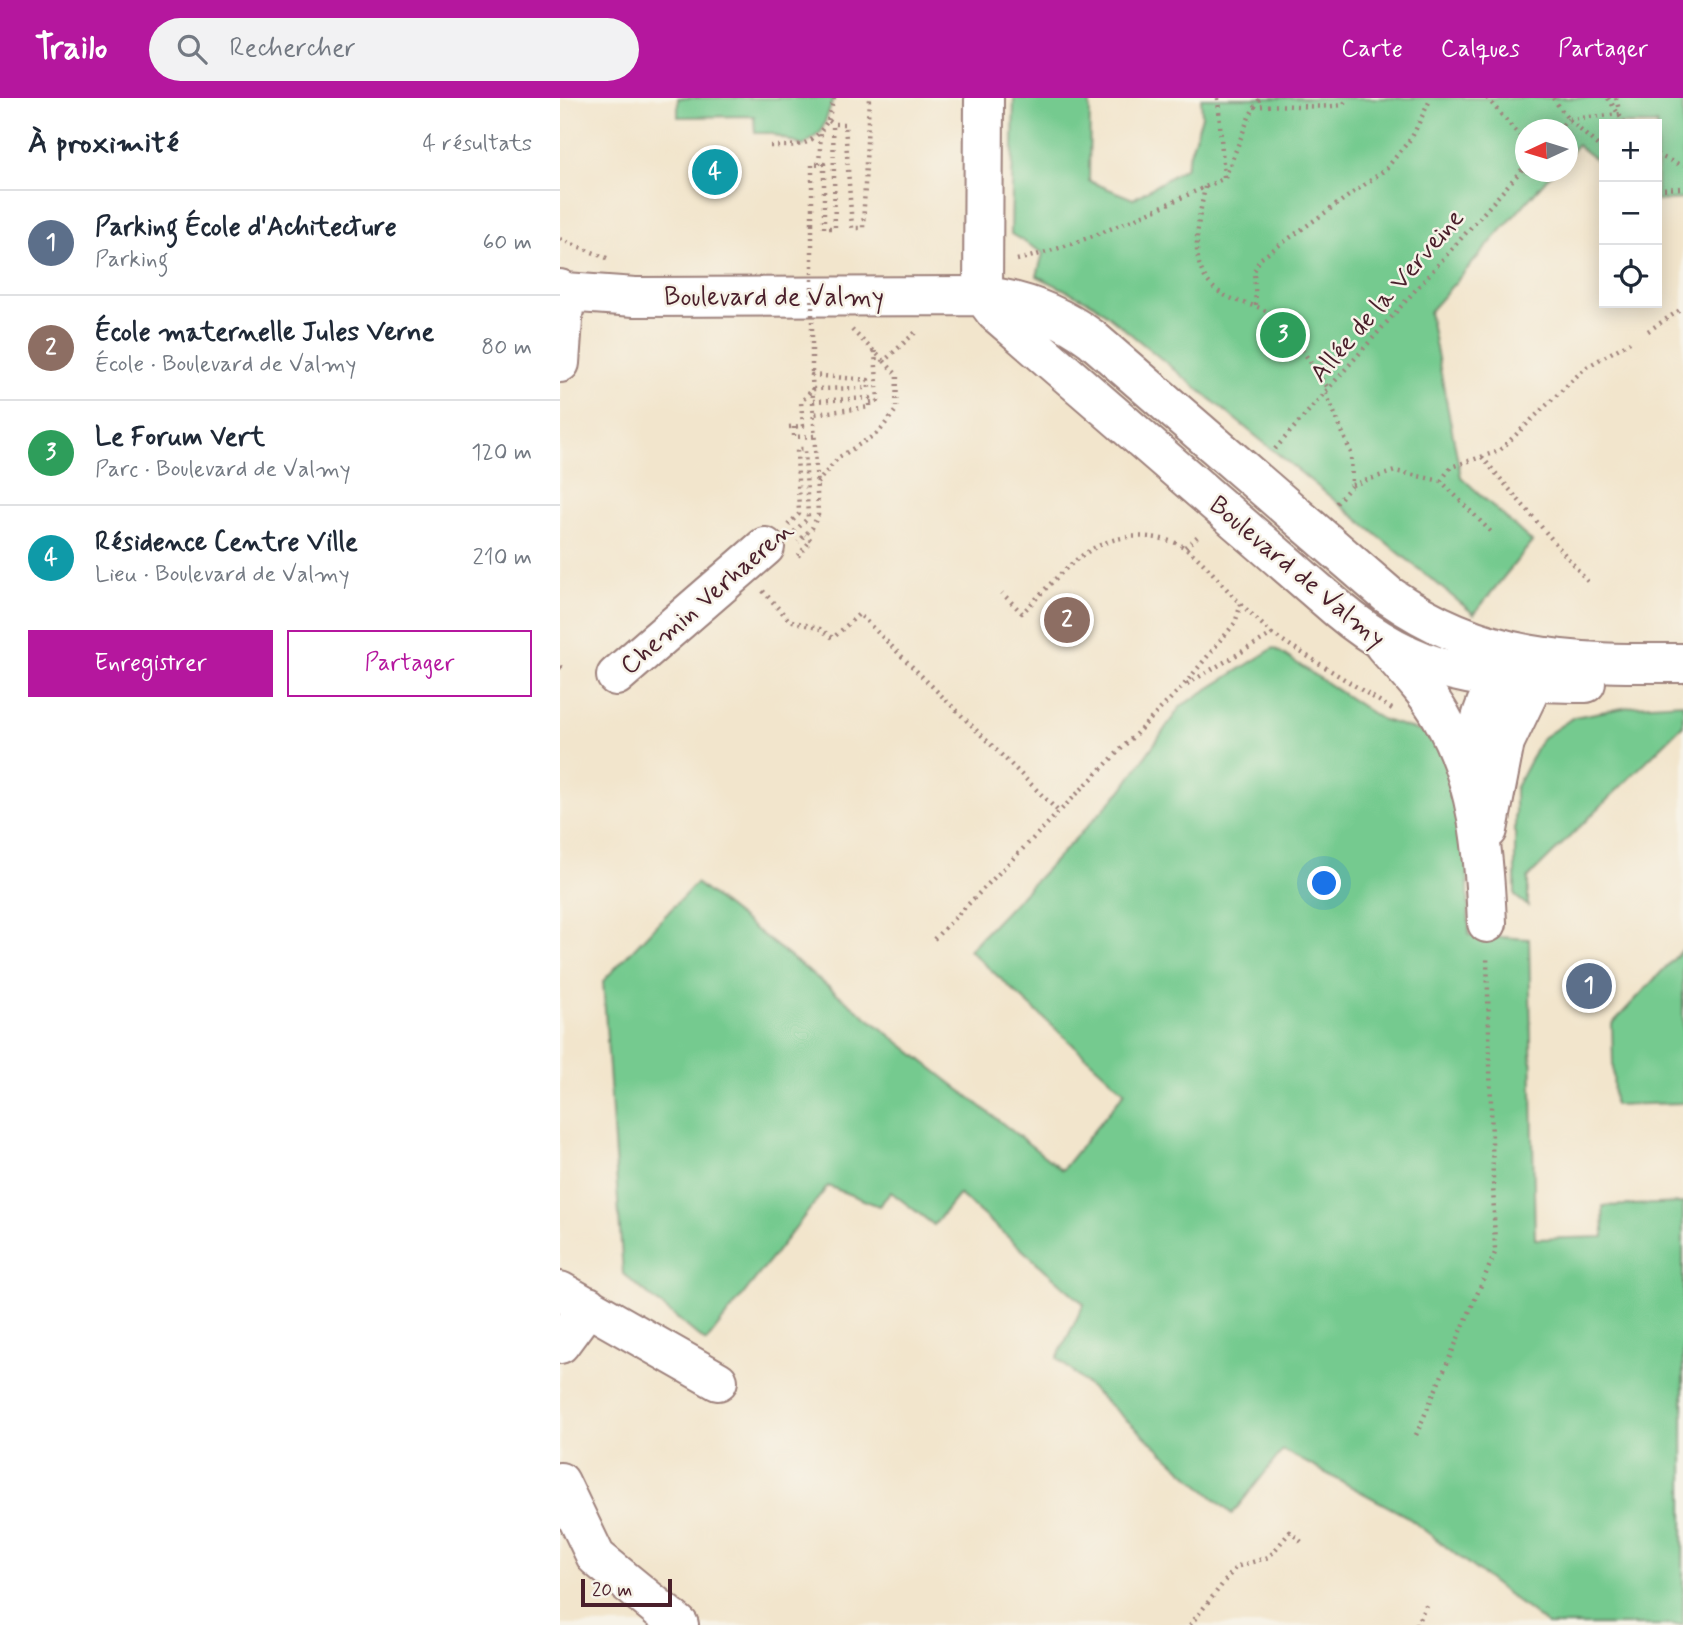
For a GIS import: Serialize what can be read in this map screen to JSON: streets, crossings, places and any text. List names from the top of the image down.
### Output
{
  "streets": {
    "main road": ["Boulevard de Valmy", "Chemin Verhaeren"],
    "path": ["Allée de la Verveine"]
  },
  "scale_bar": "20 m",
  "north": "left",
  "page": {
    "header": "Trailo",
    "search": "Rechercher",
    "nav": ["Carte", "Calques", "Partager"],
    "heading": ["À proximité", "4 résultats"],
    "map_buttons": ["+", "−"],
    "pins": [
      "4",
      "3",
      "2",
      "1"
    ],
    "list": [
      {
        "mark": "1",
        "name": "Parking École d'Achitecture",
        "note": "Parking",
        "value": "60 m"
      },
      {
        "mark": "2",
        "name": "École maternelle Jules Verne",
        "note": "École · Boulevard de Valmy",
        "value": "80 m"
      },
      {
        "mark": "3",
        "name": "Le Forum Vert",
        "note": "Parc · Boulevard de Valmy",
        "value": "120 m"
      },
      {
        "mark": "4",
        "name": "Résidence Centre Ville",
        "note": "Lieu · Boulevard de Valmy",
        "value": "210 m"
      }
    ],
    "buttons": ["Enregistrer", "Partager"],
    "scale": "20 m"
  }
}
